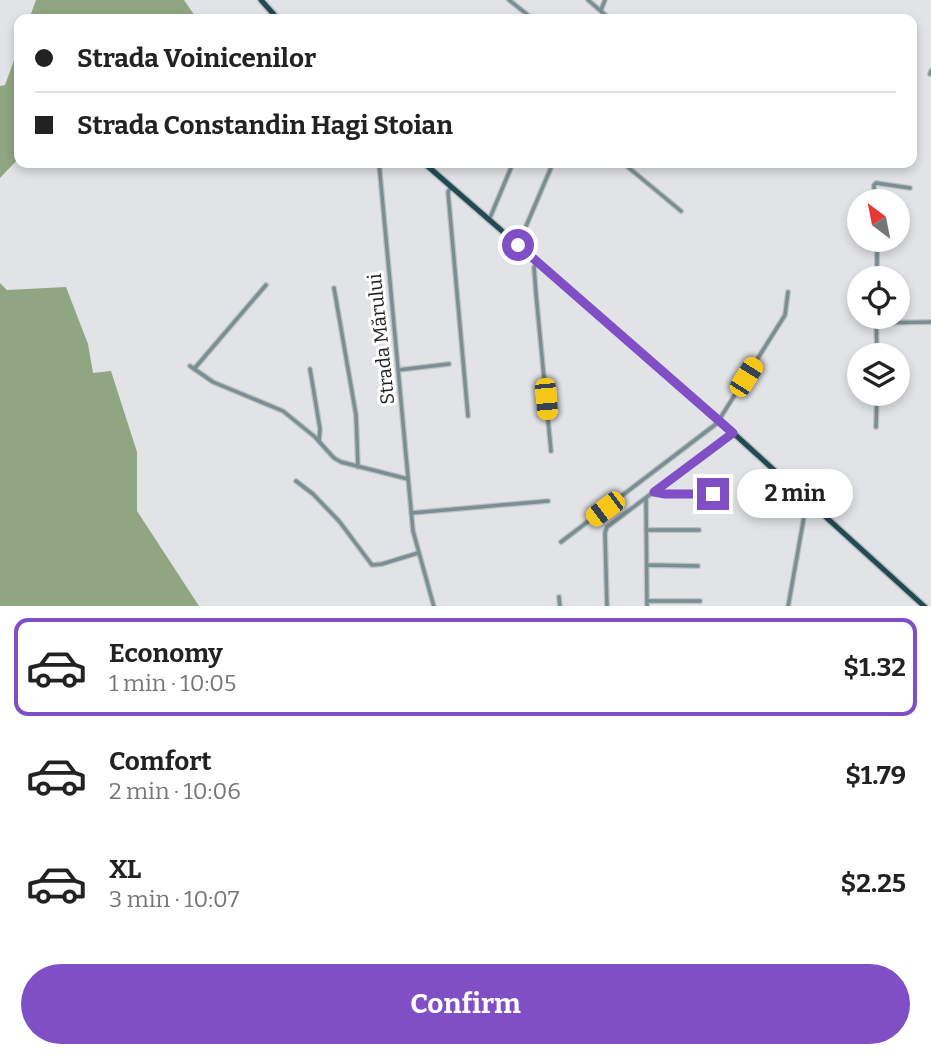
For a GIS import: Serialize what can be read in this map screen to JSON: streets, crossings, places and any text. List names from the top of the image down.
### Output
{
  "streets": {
    "street": ["Strada Mărului"]
  },
  "north": "top left",
  "page": {
    "banner": ["Strada Voinicenilor", "Strada Constandin Hagi Stoian"],
    "bubble": "2 min",
    "list": [
      {
        "name": "Economy",
        "note": "1 min · 10:05",
        "value": "$1.32"
      },
      {
        "name": "Comfort",
        "note": "2 min · 10:06",
        "value": "$1.79"
      },
      {
        "name": "XL",
        "note": "3 min · 10:07",
        "value": "$2.25"
      }
    ],
    "buttons": "Confirm"
  }
}
